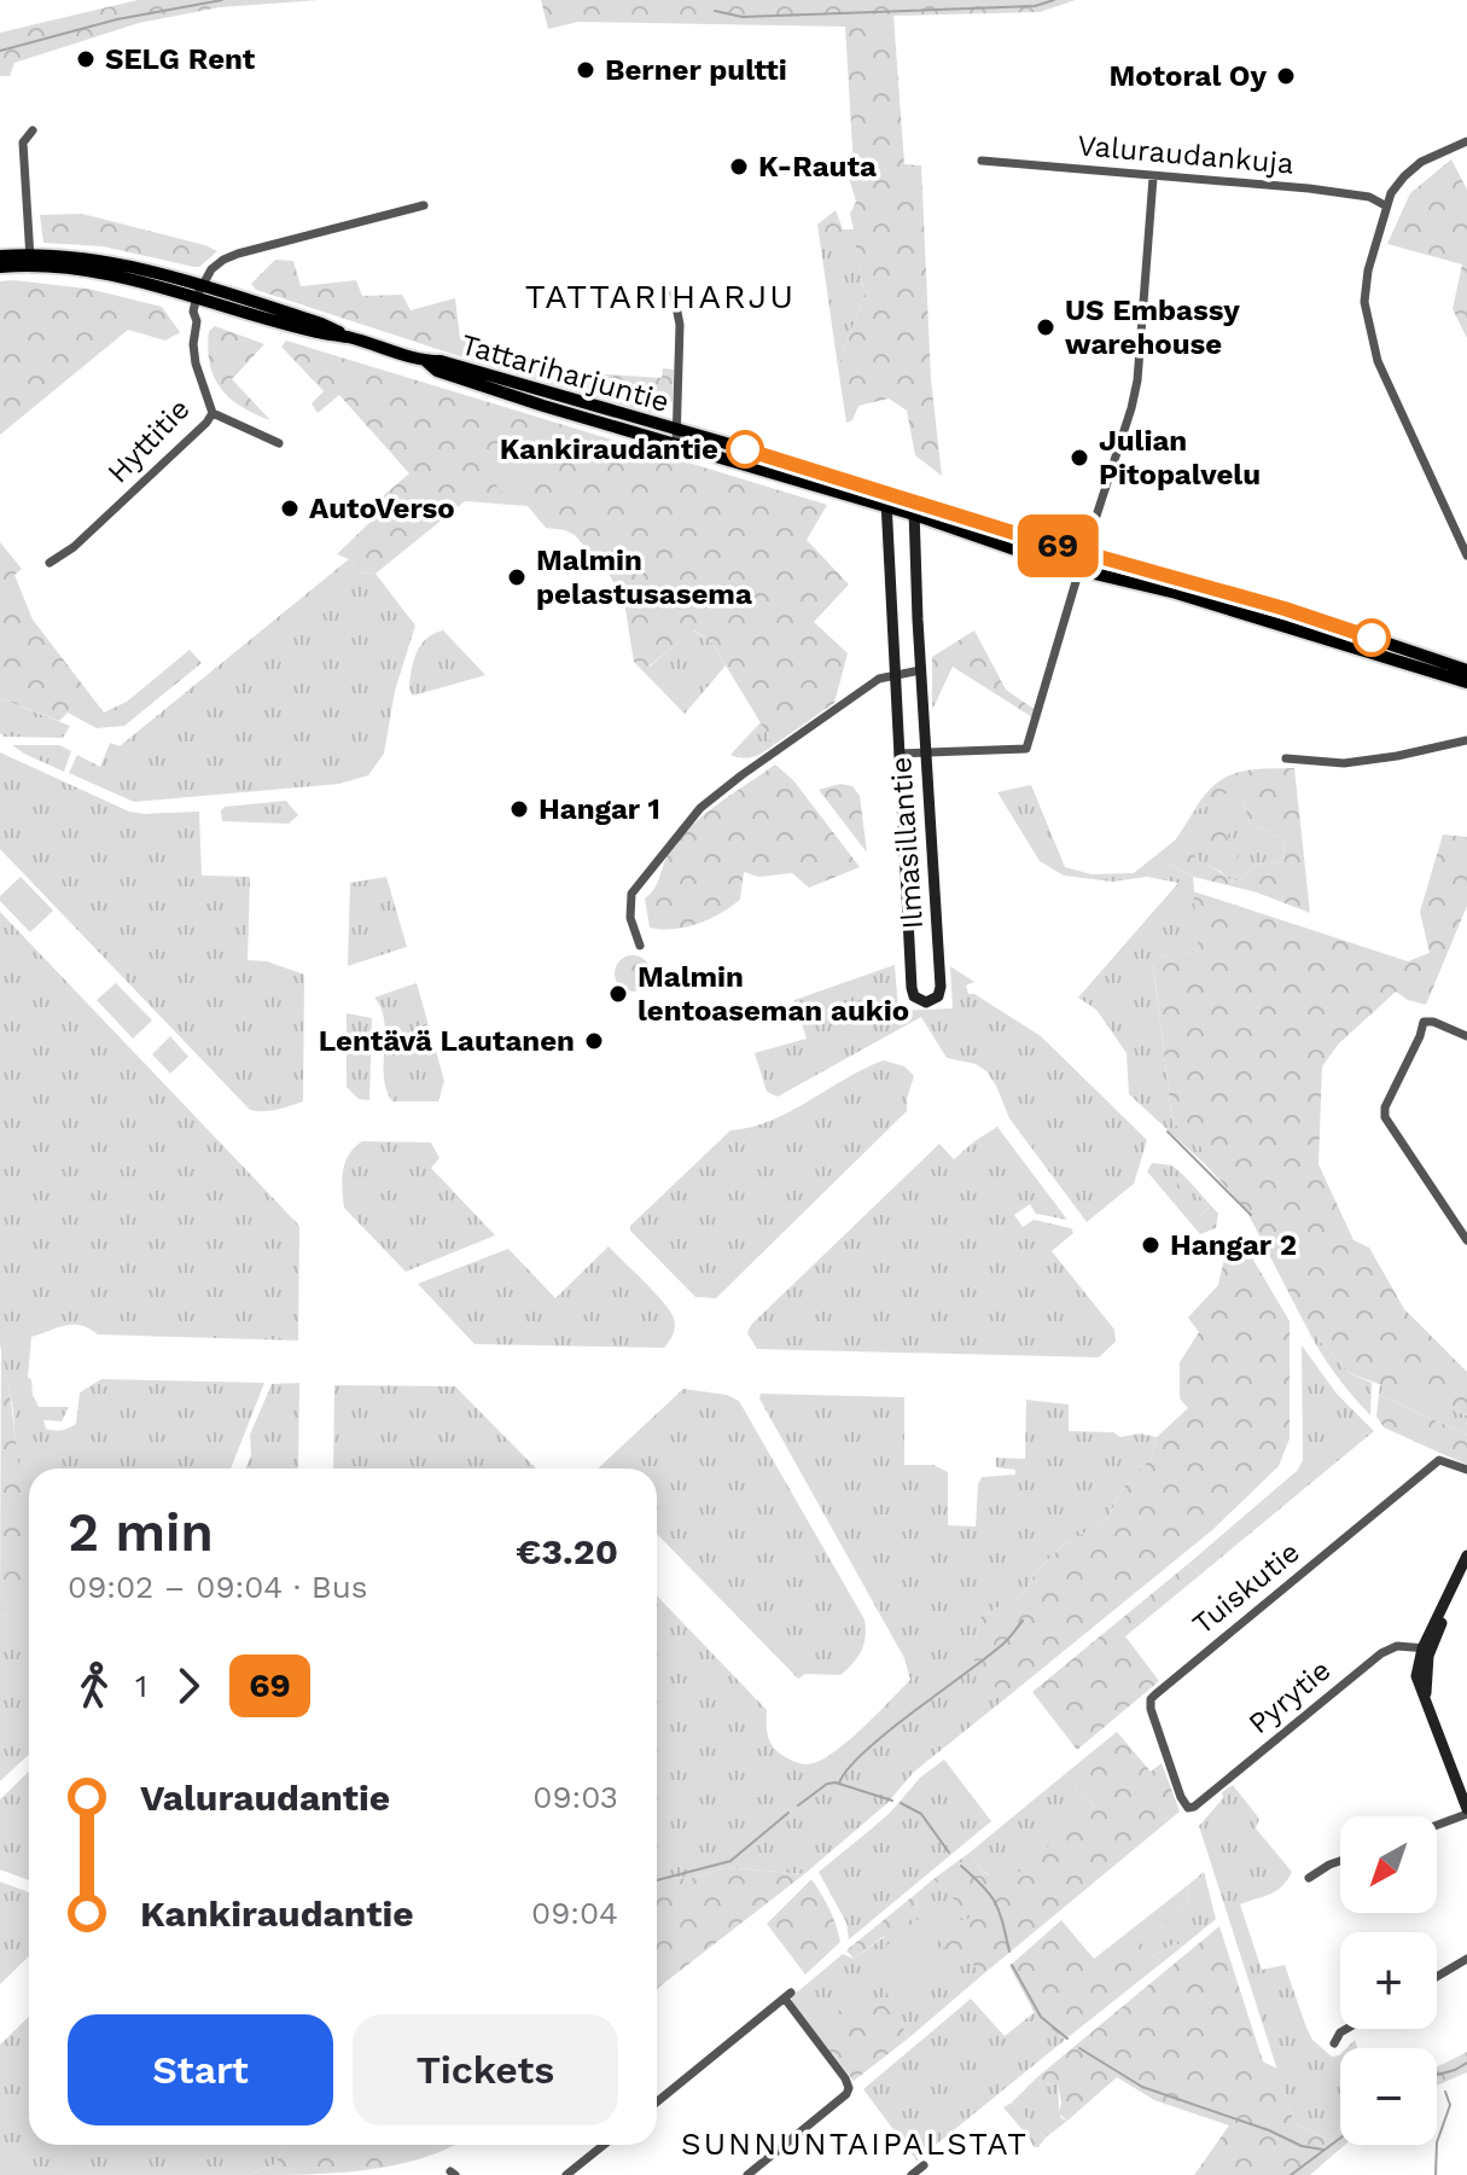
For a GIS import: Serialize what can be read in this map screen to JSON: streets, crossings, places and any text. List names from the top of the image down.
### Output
{
  "streets": {
    "main road": ["Tattariharjuntie", "Ilmasillantie"],
    "street": [
      "Valuraudankuja",
      "Hyttitie",
      "Tuiskutie",
      "Pyrytie"
    ]
  },
  "crossings": [
    ["Tattariharjuntie", "Hyttitie"],
    ["Tattariharjuntie", "Ilmasillantie"],
    ["Tuiskutie", "Pyrytie"]
  ],
  "districts": ["TATTARIHARJU", "SUNNUNTAIPALSTAT"],
  "places": [
    "SELG Rent",
    "Berner pultti",
    "Motoral Oy",
    "K-Rauta",
    "US Embassy warehouse",
    "Kankiraudantie",
    "Julian Pitopalvelu",
    "AutoVerso",
    "Malmin pelastusasema",
    "Hangar 1",
    "Malmin lentoaseman aukio",
    "Lentävä Lautanen",
    "Hangar 2"
  ],
  "lines": ["bus line 69"],
  "north": "bottom left",
  "page": {
    "on_map": "69",
    "heading": ["2 min", "09:02 – 09:04 · Bus", "€3.20"],
    "legs": ["1", "69"],
    "list": [
      {
        "name": "Valuraudantie",
        "value": "09:03"
      },
      {
        "name": "Kankiraudantie",
        "value": "09:04"
      }
    ],
    "map_buttons": ["+", "−"],
    "buttons": ["Start", "Tickets"]
  }
}
